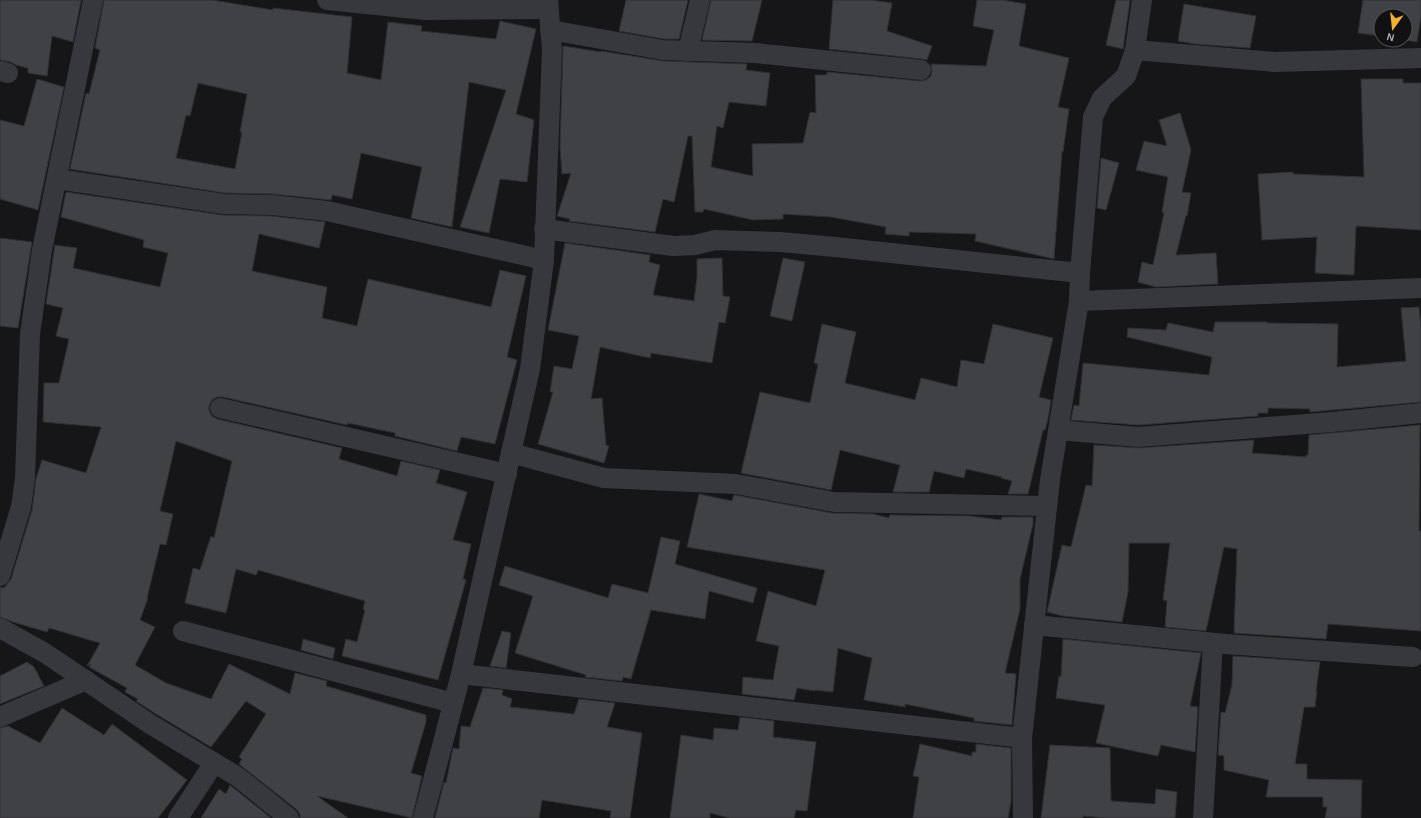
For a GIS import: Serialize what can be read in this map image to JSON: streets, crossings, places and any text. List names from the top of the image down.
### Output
{
  "north": "bottom"
}
